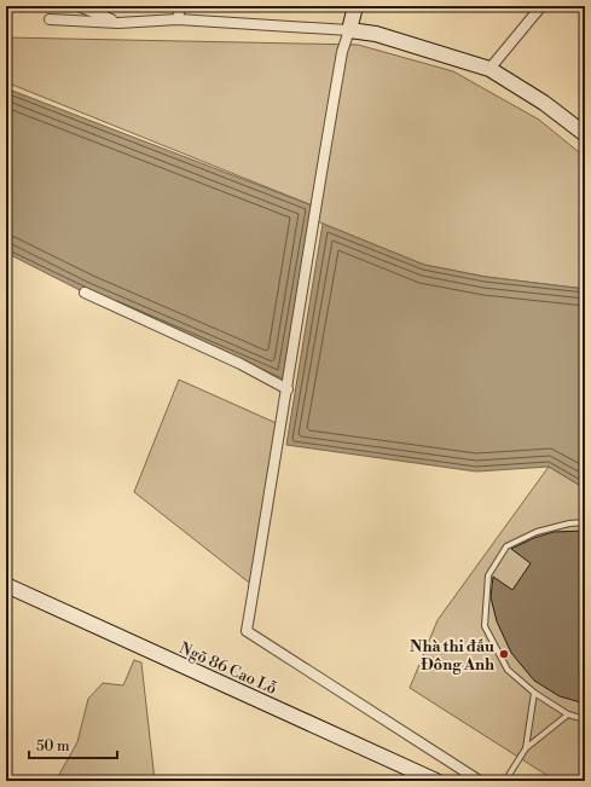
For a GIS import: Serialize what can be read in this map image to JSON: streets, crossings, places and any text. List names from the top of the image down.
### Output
{
  "streets": {
    "street": ["Ngõ 86 Cao Lỗ"]
  },
  "places": ["Nhà thi đấu Đông Anh"],
  "scale_bar": "50 m"
}
